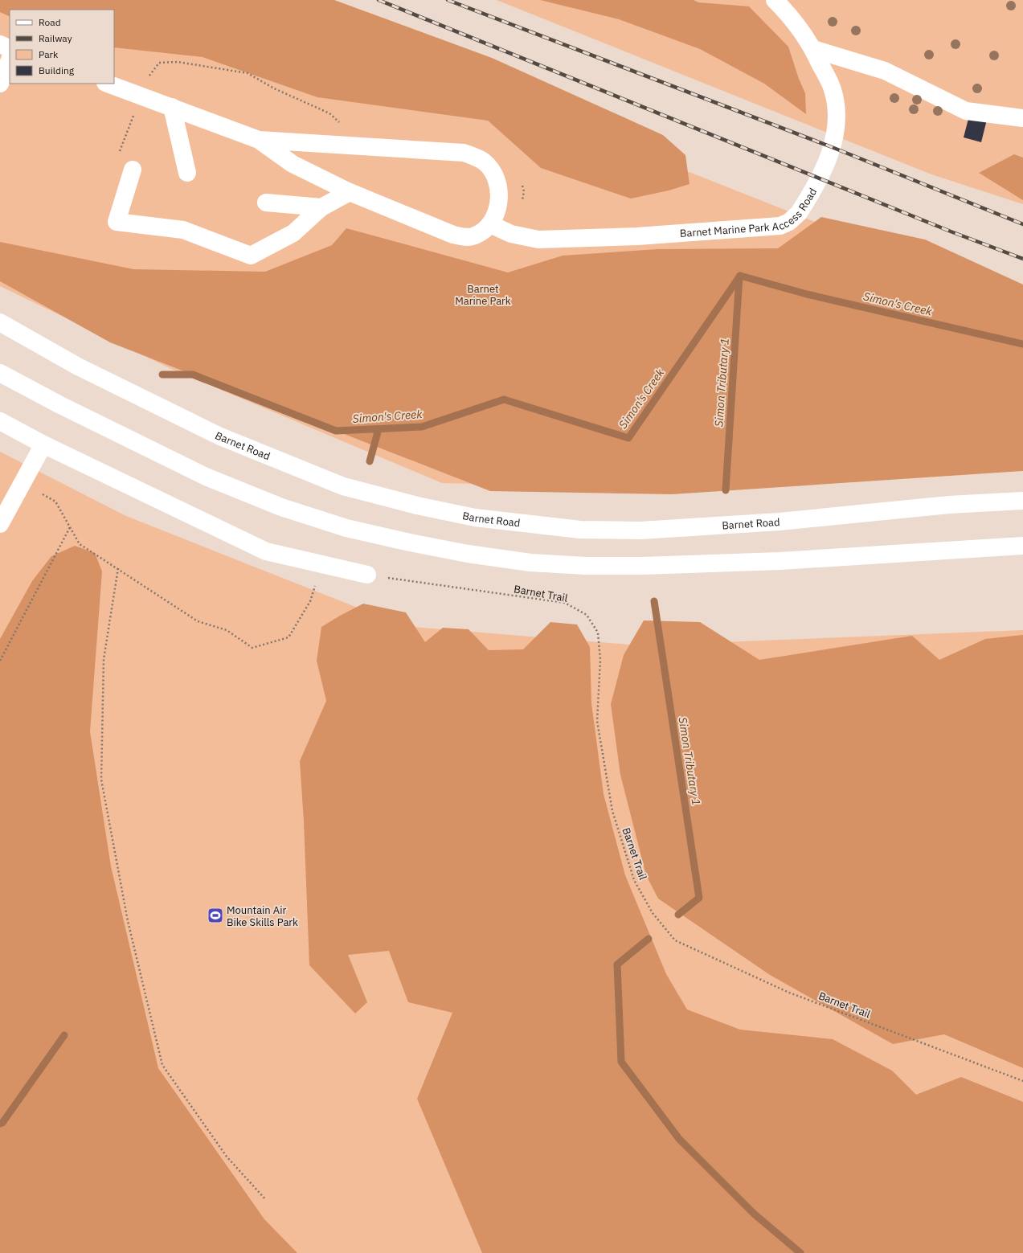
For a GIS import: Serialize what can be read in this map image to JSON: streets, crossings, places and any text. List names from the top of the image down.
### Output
{
  "streets": {
    "main road": ["Barnet Marine Park Access Road", "Barnet Road"],
    "path": ["Barnet Trail"]
  },
  "water": ["Simon's Creek", "Simon Tributary 1"],
  "parks": ["Barnet Marine Park"],
  "places": {
    "sports": ["Mountain Air Bike Skills Park"]
  },
  "legend": [
    "Road",
    "Railway",
    "Park",
    "Building"
  ]
}
